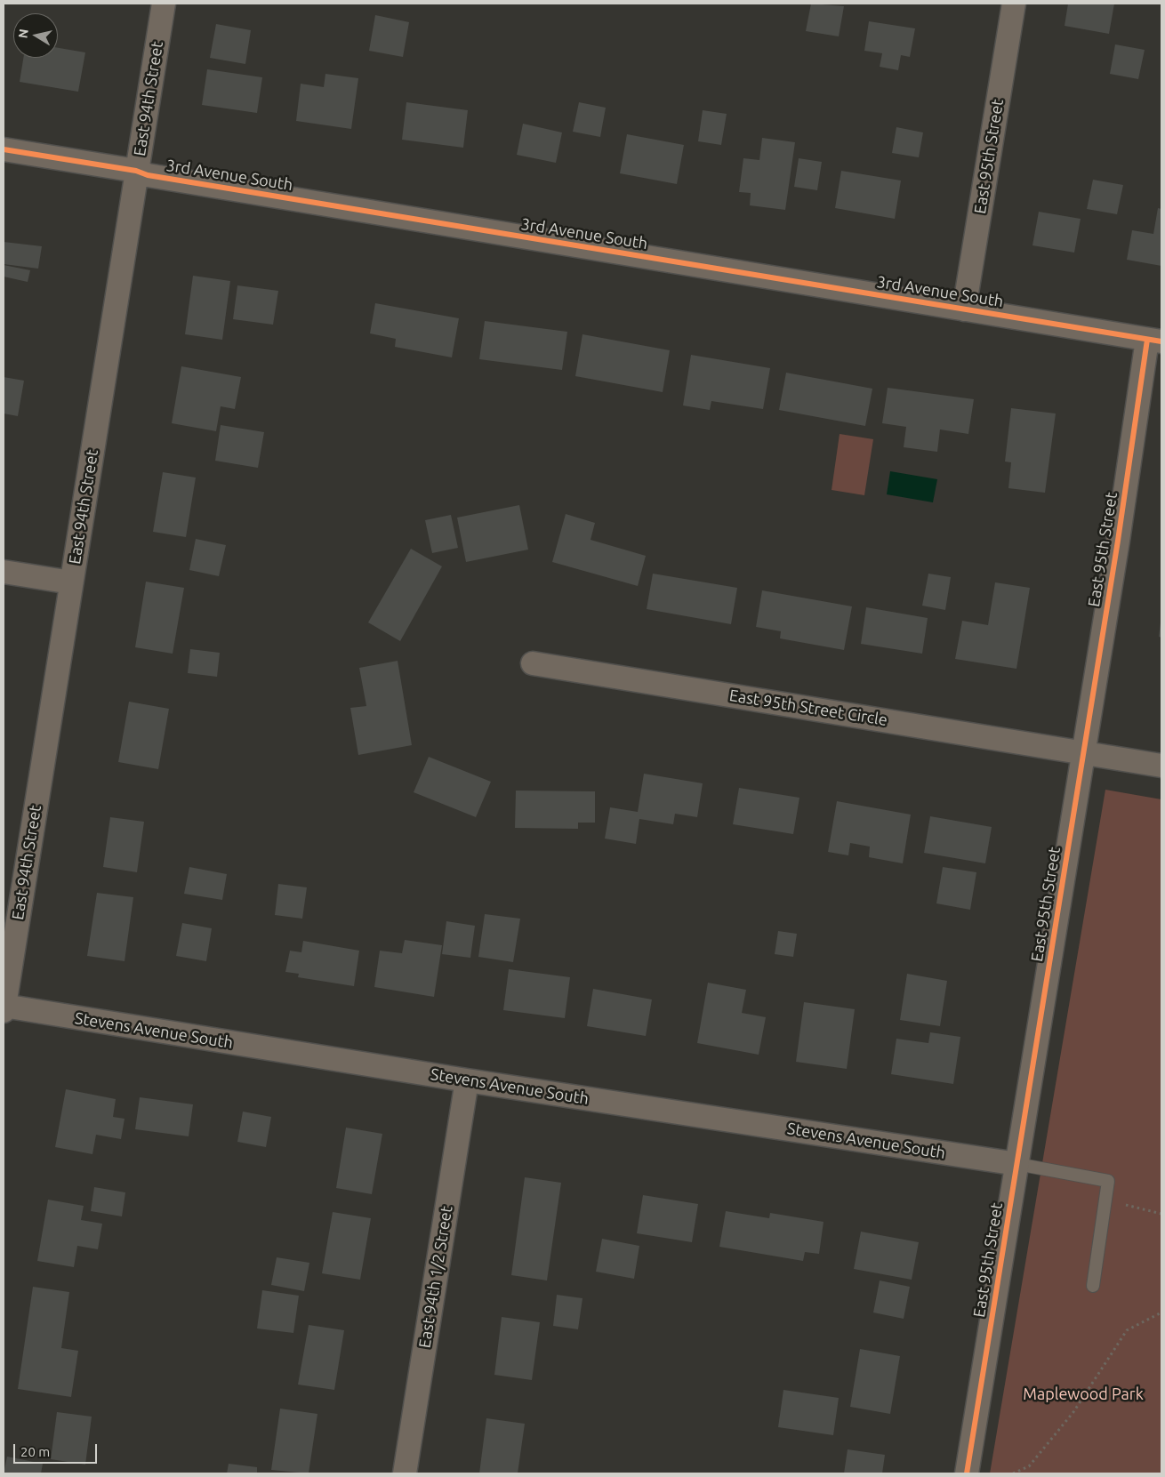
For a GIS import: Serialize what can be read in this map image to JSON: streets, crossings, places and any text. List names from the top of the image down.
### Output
{
  "streets": {
    "street": [
      "East 94th Street",
      "East 95th Street",
      "3rd Avenue South",
      "East 95th Street Circle",
      "Stevens Avenue South",
      "East 94th 1/2 Street"
    ]
  },
  "crossings": [
    ["East 94th Street", "3rd Avenue South"],
    ["East 94th Street", "Stevens Avenue South"],
    ["East 95th Street", "3rd Avenue South"],
    ["East 95th Street", "East 95th Street Circle"],
    ["East 95th Street", "Stevens Avenue South"],
    ["Stevens Avenue South", "East 94th 1/2 Street"]
  ],
  "parks": ["Maplewood Park"],
  "scale_bar": "20 m",
  "north": "left"
}
